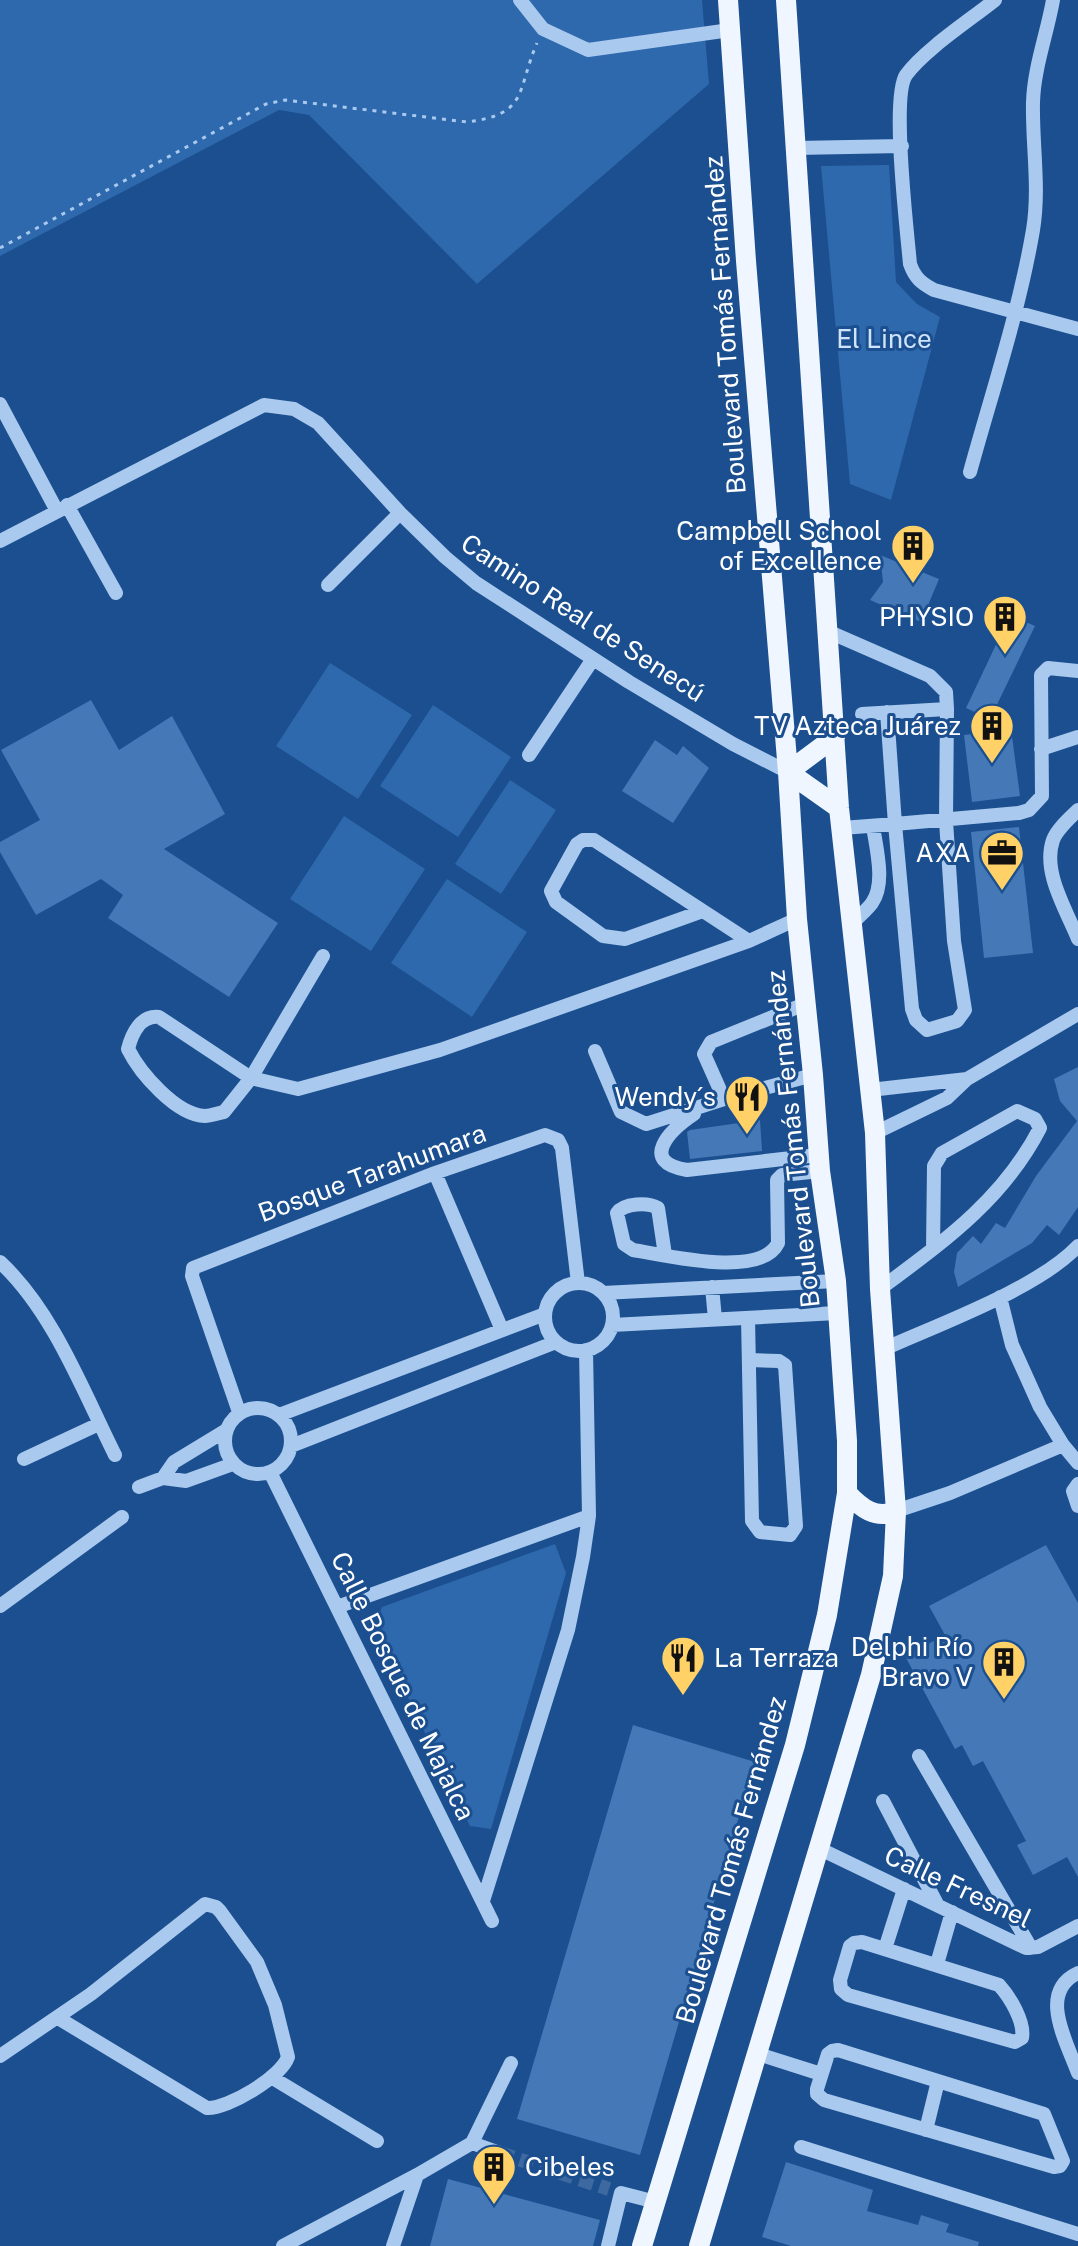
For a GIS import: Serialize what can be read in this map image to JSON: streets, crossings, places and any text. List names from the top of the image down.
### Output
{
  "streets": {
    "main road": ["Boulevard Tomás Fernández"],
    "street": [
      "Camino Real de Senecú",
      "Bosque Tarahumara",
      "Calle Bosque de Majalca",
      "Calle Fresnel"
    ]
  },
  "crossings": [
    ["Boulevard Tomás Fernández", "Camino Real de Senecú"],
    ["Bosque Tarahumara", "Calle Bosque de Majalca"]
  ],
  "parks": ["El Lince"],
  "places": {
    "building": [
      "Campbell School of Excellence",
      "PHYSIO",
      "TV Azteca Juárez",
      "Delphi Río Bravo V",
      "Cibeles"
    ],
    "office": ["AXA"],
    "restaurant": ["Wendy´s", "La Terraza"]
  }
}
